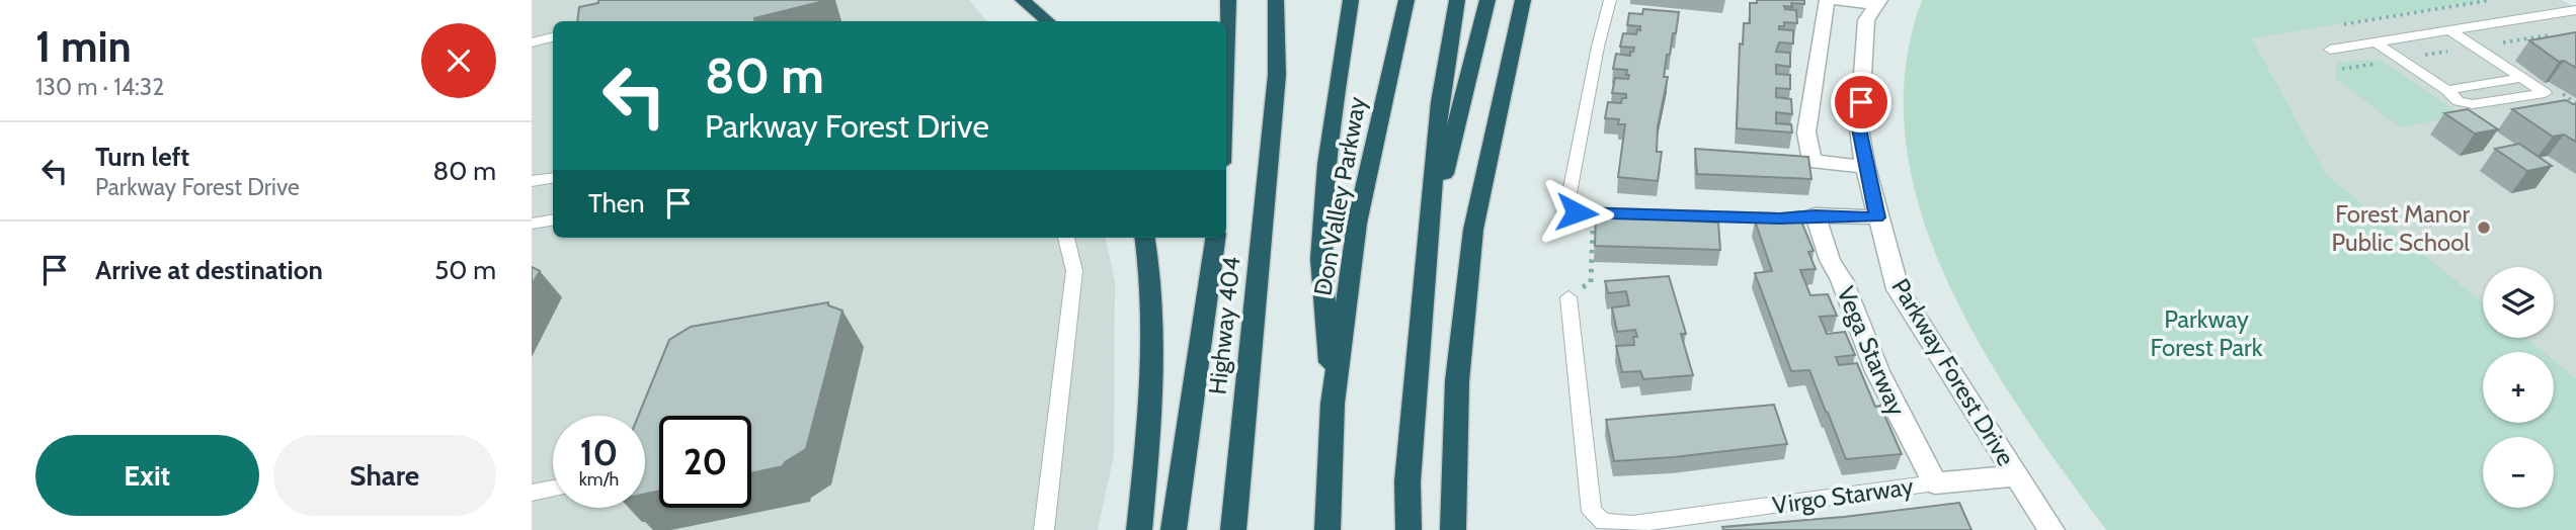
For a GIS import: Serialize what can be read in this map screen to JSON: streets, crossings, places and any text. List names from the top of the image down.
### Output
{
  "streets": {
    "highway": ["Don Valley Parkway", "Highway 404"],
    "street": ["Vega Starway", "Parkway Forest Drive", "Virgo Starway"]
  },
  "crossings": [
    ["Vega Starway", "Virgo Starway"],
    ["Parkway Forest Drive", "Virgo Starway"]
  ],
  "parks": ["Parkway Forest Park"],
  "places": ["Forest Manor Public School"],
  "page": {
    "heading": ["1 min", "130 m · 14:32"],
    "turn": ["80 m", "Parkway Forest Drive"],
    "list": [
      {
        "name": "Turn left",
        "note": "Parkway Forest Drive",
        "value": "80 m"
      },
      {
        "name": "Arrive at destination",
        "value": "50 m"
      }
    ],
    "then": "Then",
    "map_buttons": ["+", "−"],
    "speed": "10 km/h",
    "limit": "20",
    "buttons": ["Exit", "Share"]
  }
}
